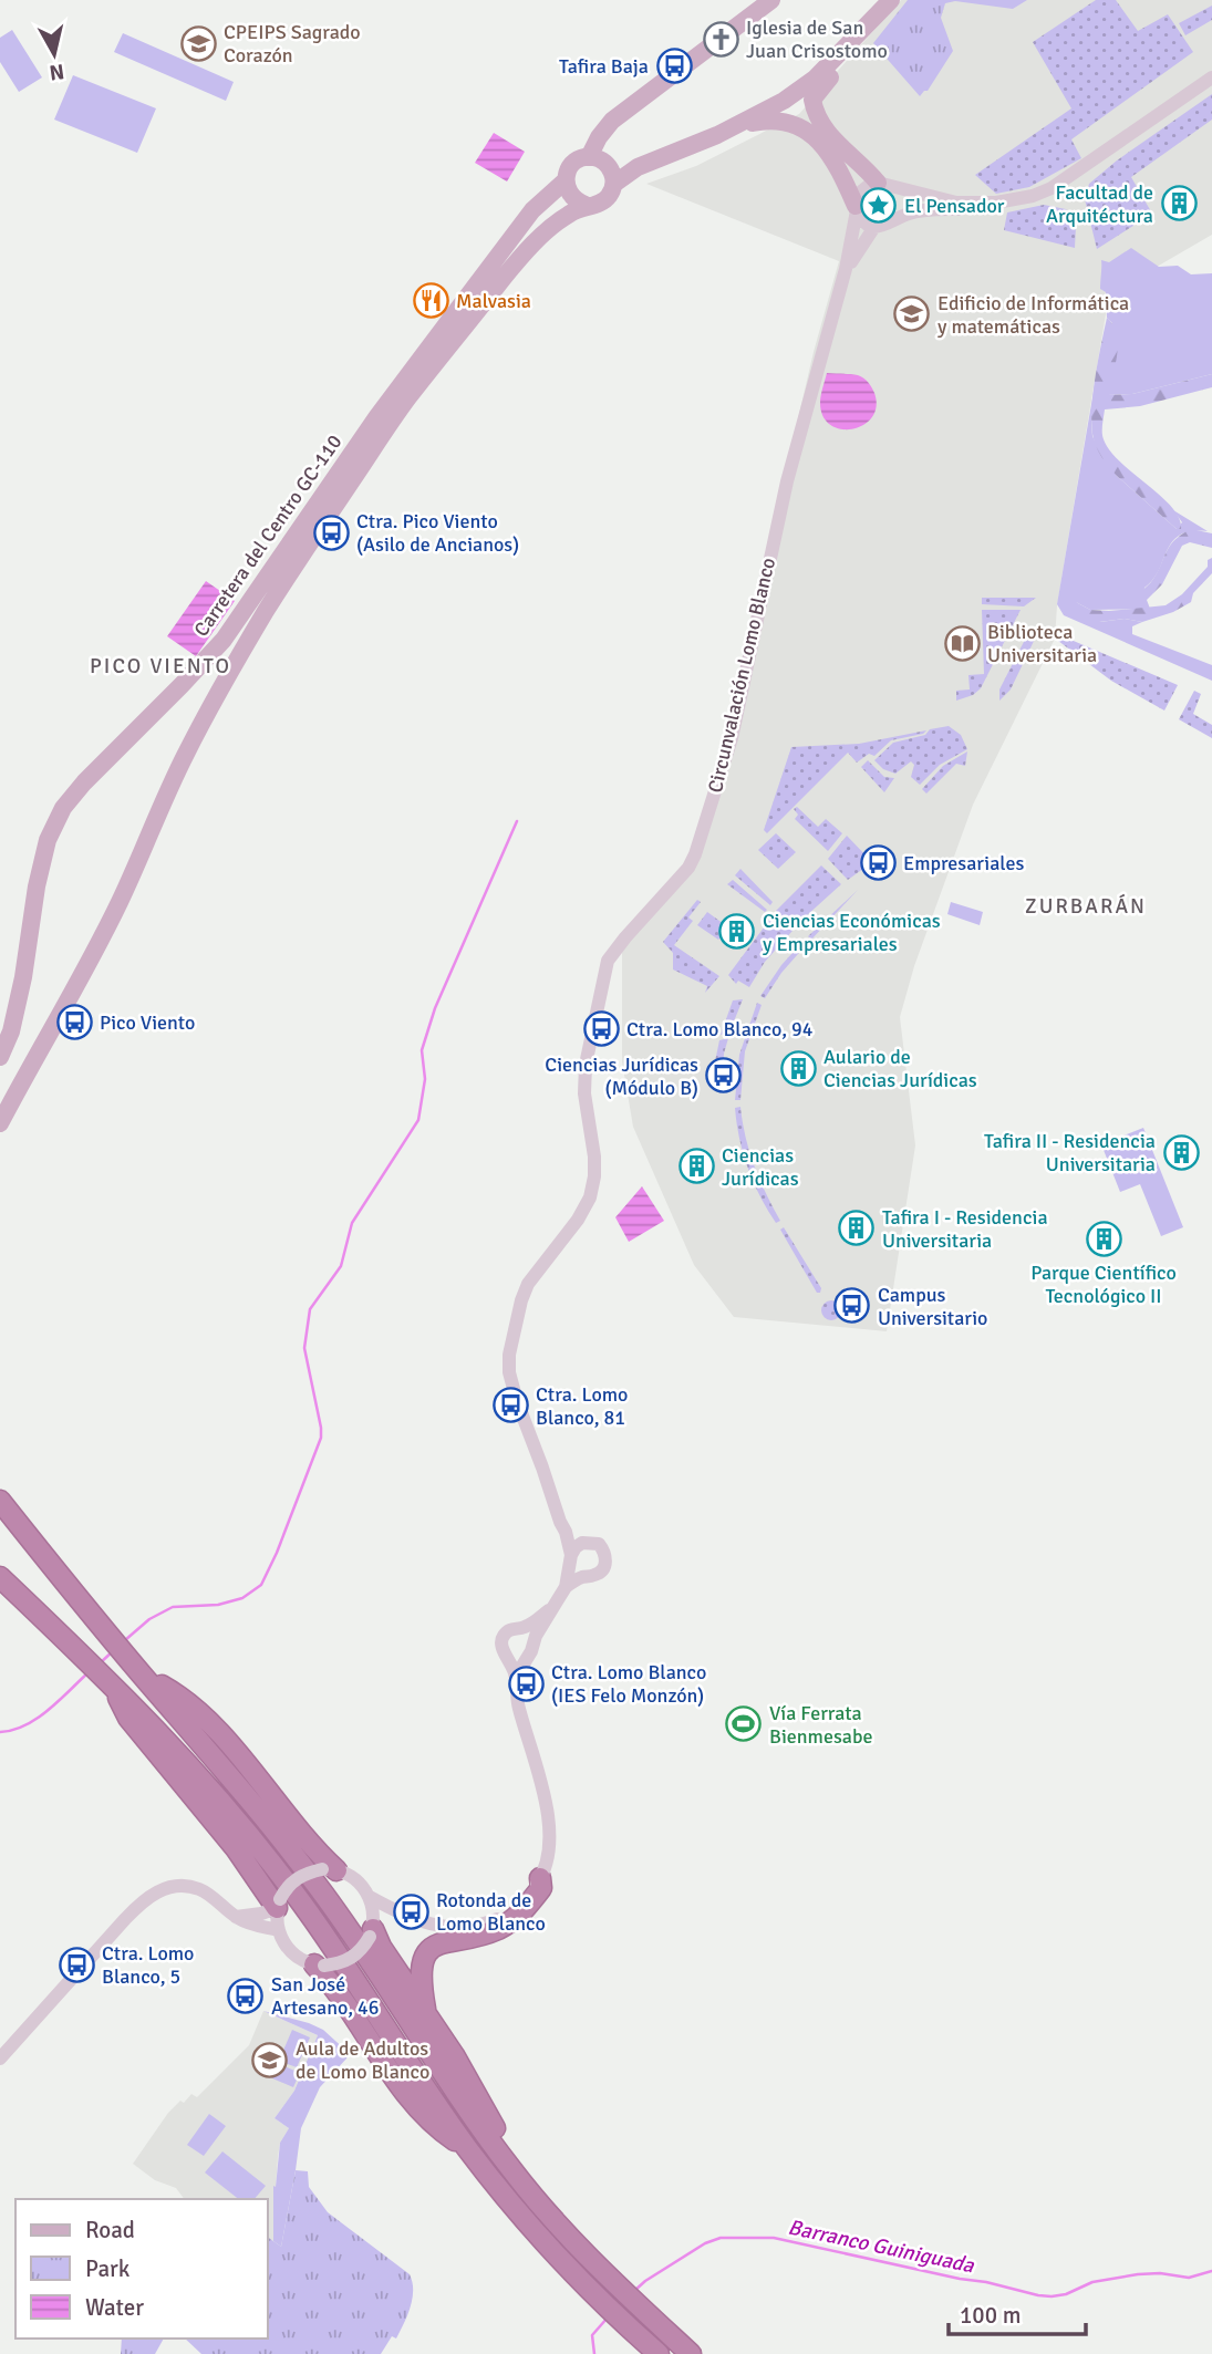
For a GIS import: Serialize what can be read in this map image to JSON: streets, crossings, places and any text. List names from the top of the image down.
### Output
{
  "streets": {
    "main road": ["Carretera del Centro GC-110"],
    "street": ["Circunvalación Lomo Blanco"]
  },
  "districts": ["PICO VIENTO", "ZURBARÁN"],
  "water": ["Barranco Guiniguada"],
  "places": {
    "church": ["Iglesia de San Juan Crisostomo"],
    "school or university": ["CPEIPS Sagrado Corazón", "Edificio de Informática y matemáticas", "Aula de Adultos de Lomo Blanco"],
    "bus stop": [
      "Tafira Baja",
      "Ctra. Pico Viento (Asilo de Ancianos)",
      "Empresariales",
      "Pico Viento",
      "Ctra. Lomo Blanco, 94",
      "Ciencias Jurídicas (Módulo B)",
      "Campus Universitario",
      "Ctra. Lomo Blanco, 81",
      "Ctra. Lomo Blanco (IES Felo Monzón)",
      "Rotonda de Lomo Blanco",
      "Ctra. Lomo Blanco, 5",
      "San José Artesano, 46"
    ],
    "building": [
      "Facultad de Arquitéctura",
      "Ciencias Económicas y Empresariales",
      "Aulario de Ciencias Jurídicas",
      "Tafira II - Residencia Universitaria",
      "Ciencias Jurídicas",
      "Tafira I - Residencia Universitaria",
      "Parque Científico Tecnológico II"
    ],
    "place": ["El Pensador"],
    "restaurant": ["Malvasia"],
    "library": ["Biblioteca Universitaria"],
    "sports": ["Vía Ferrata Bienmesabe"]
  },
  "legend": ["Road", "Park", "Water"],
  "scale_bar": "100 m",
  "north": "bottom"
}
